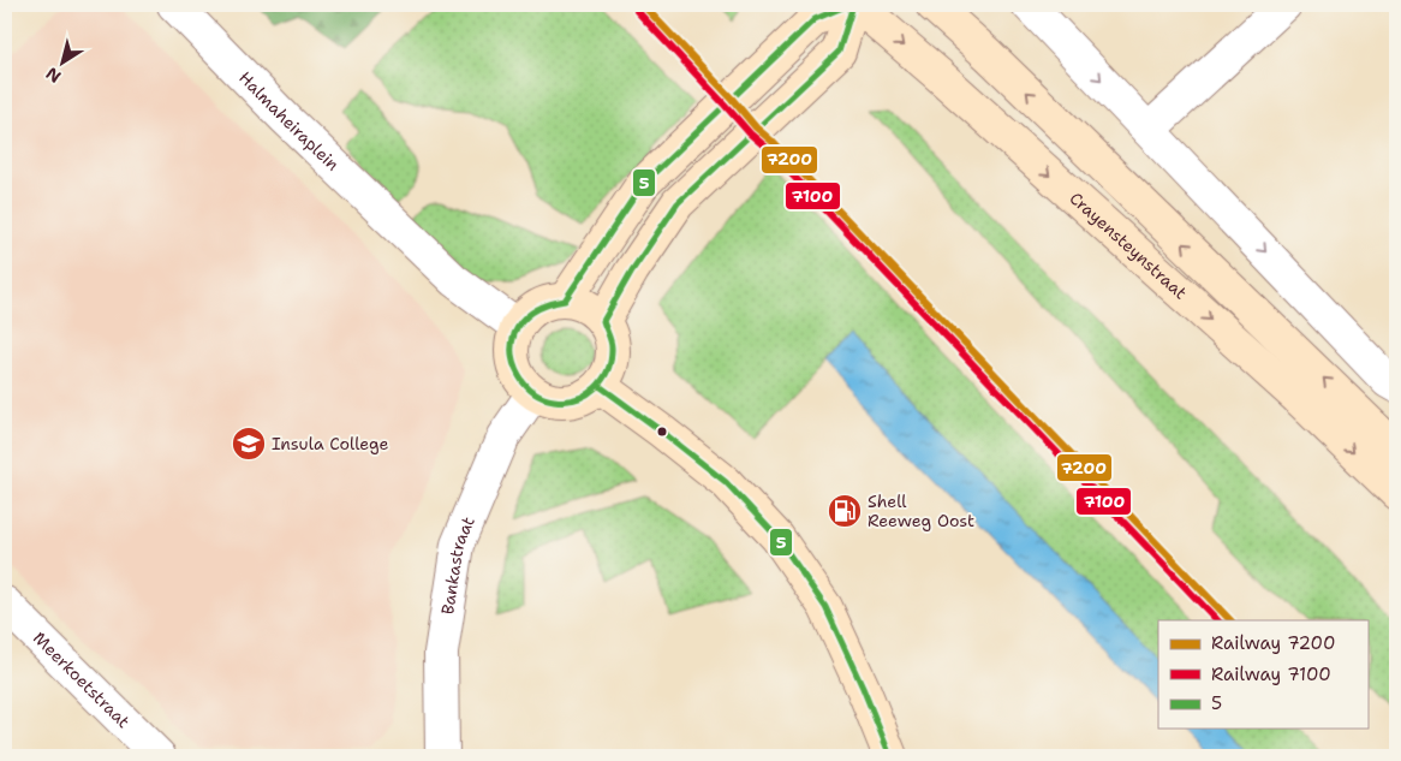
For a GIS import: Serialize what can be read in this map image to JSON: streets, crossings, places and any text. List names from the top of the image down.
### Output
{
  "streets": {
    "street": [
      "Halmaheiraplein",
      "Crayensteynstraat",
      "Bankastraat",
      "Meerkoetstraat"
    ]
  },
  "crossings": [
    ["Halmaheiraplein", "Bankastraat"]
  ],
  "places": {
    "school or university": ["Insula College"],
    "fuel station": ["Shell Reeweg Oost"]
  },
  "lines": ["rail line 7200", "transit line 5", "rail line 7100"],
  "legend": ["Railway 7200", "Railway 7100", "5"],
  "north": "bottom left"
}
